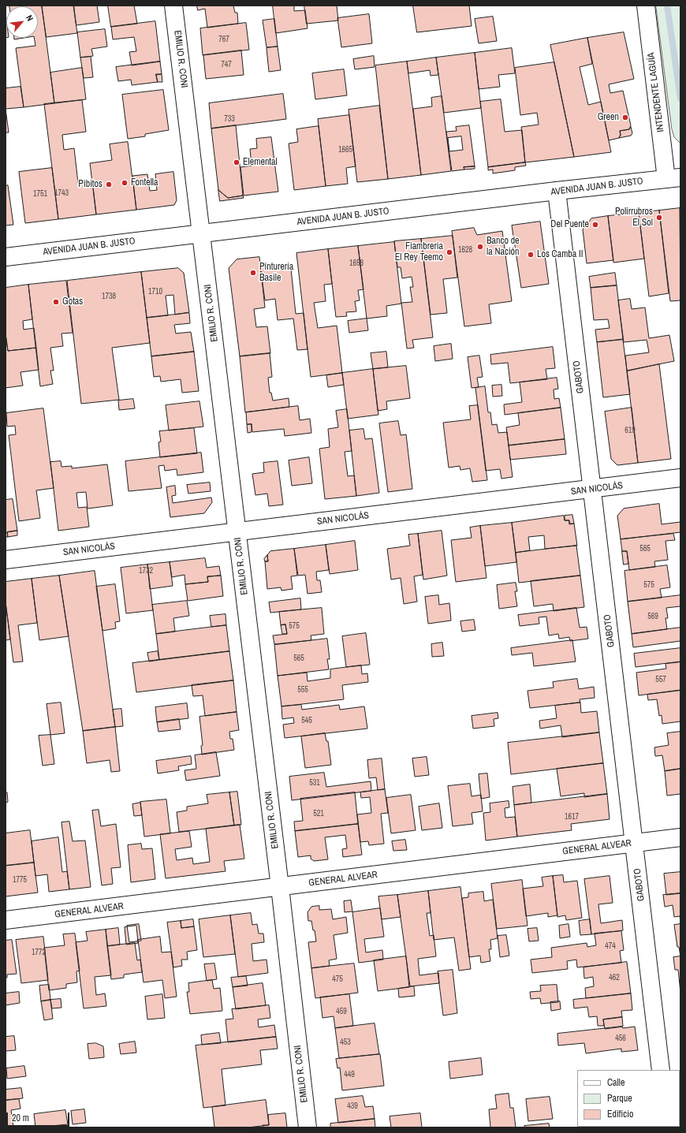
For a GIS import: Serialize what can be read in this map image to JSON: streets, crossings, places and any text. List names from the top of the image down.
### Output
{
  "streets": {
    "street": [
      "EMILIO R. CONI",
      "INTENDENTE LAGUÍA",
      "AVENIDA JUAN B. JUSTO",
      "GABOTO",
      "SAN NICOLÁS",
      "GENERAL ALVEAR"
    ]
  },
  "crossings": [
    ["EMILIO R. CONI", "AVENIDA JUAN B. JUSTO"],
    ["EMILIO R. CONI", "SAN NICOLÁS"],
    ["EMILIO R. CONI", "GENERAL ALVEAR"],
    ["INTENDENTE LAGUÍA", "AVENIDA JUAN B. JUSTO"],
    ["AVENIDA JUAN B. JUSTO", "GABOTO"],
    ["GABOTO", "SAN NICOLÁS"],
    ["GABOTO", "GENERAL ALVEAR"]
  ],
  "places": [
    "Green",
    "Elemental",
    "Fontella",
    "Pibitos",
    "Polirrubros El Sol",
    "Del Puente",
    "Banco de la Nación",
    "Fiambreria El Rey Teemo",
    "Los Camba II",
    "Pinturería Basile",
    "Gotas"
  ],
  "house_numbers": [
    "767",
    "747",
    "733",
    "1665",
    "1743",
    "1751",
    "1628",
    "1658",
    "1710",
    "1738",
    "619",
    "585",
    "1732",
    "575",
    "569",
    "575",
    "565",
    "557",
    "555",
    "545",
    "531",
    "521",
    "1617",
    "1775",
    "474",
    "1772",
    "462",
    "475",
    "459",
    "456",
    "453",
    "449",
    "439"
  ],
  "legend": ["Calle", "Parque", "Edificio"],
  "scale_bar": "20 m",
  "north": "top right"
}
